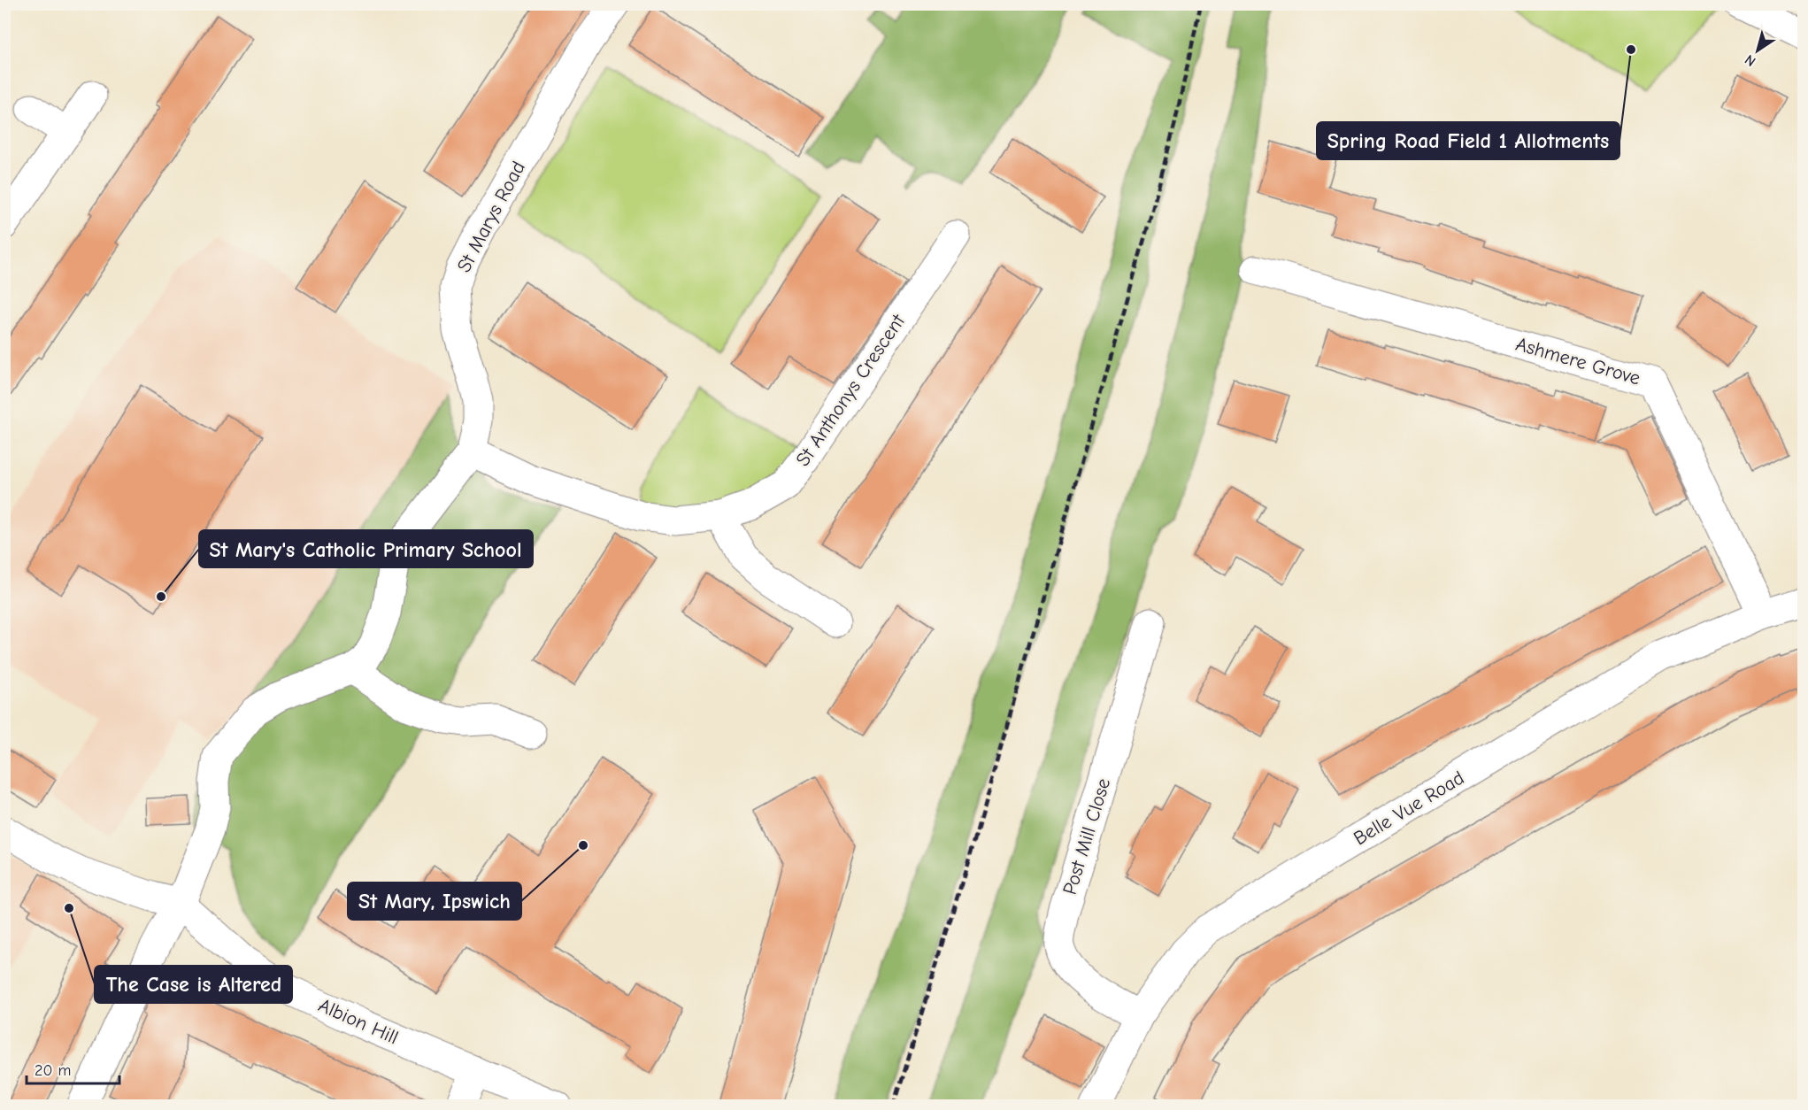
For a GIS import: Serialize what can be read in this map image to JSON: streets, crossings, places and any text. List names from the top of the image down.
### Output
{
  "streets": {
    "street": [
      "St Marys Road",
      "Ashmere Grove",
      "St Anthonys Crescent",
      "Belle Vue Road",
      "Post Mill Close",
      "Albion Hill"
    ]
  },
  "crossings": [
    ["St Marys Road", "St Anthonys Crescent"],
    ["St Marys Road", "Albion Hill"],
    ["Ashmere Grove", "Belle Vue Road"],
    ["Belle Vue Road", "Post Mill Close"]
  ],
  "places": [
    "Spring Road Field 1 Allotments",
    "St Mary's Catholic Primary School",
    "St Mary, Ipswich",
    "The Case is Altered"
  ],
  "scale_bar": "20 m",
  "north": "bottom left"
}
